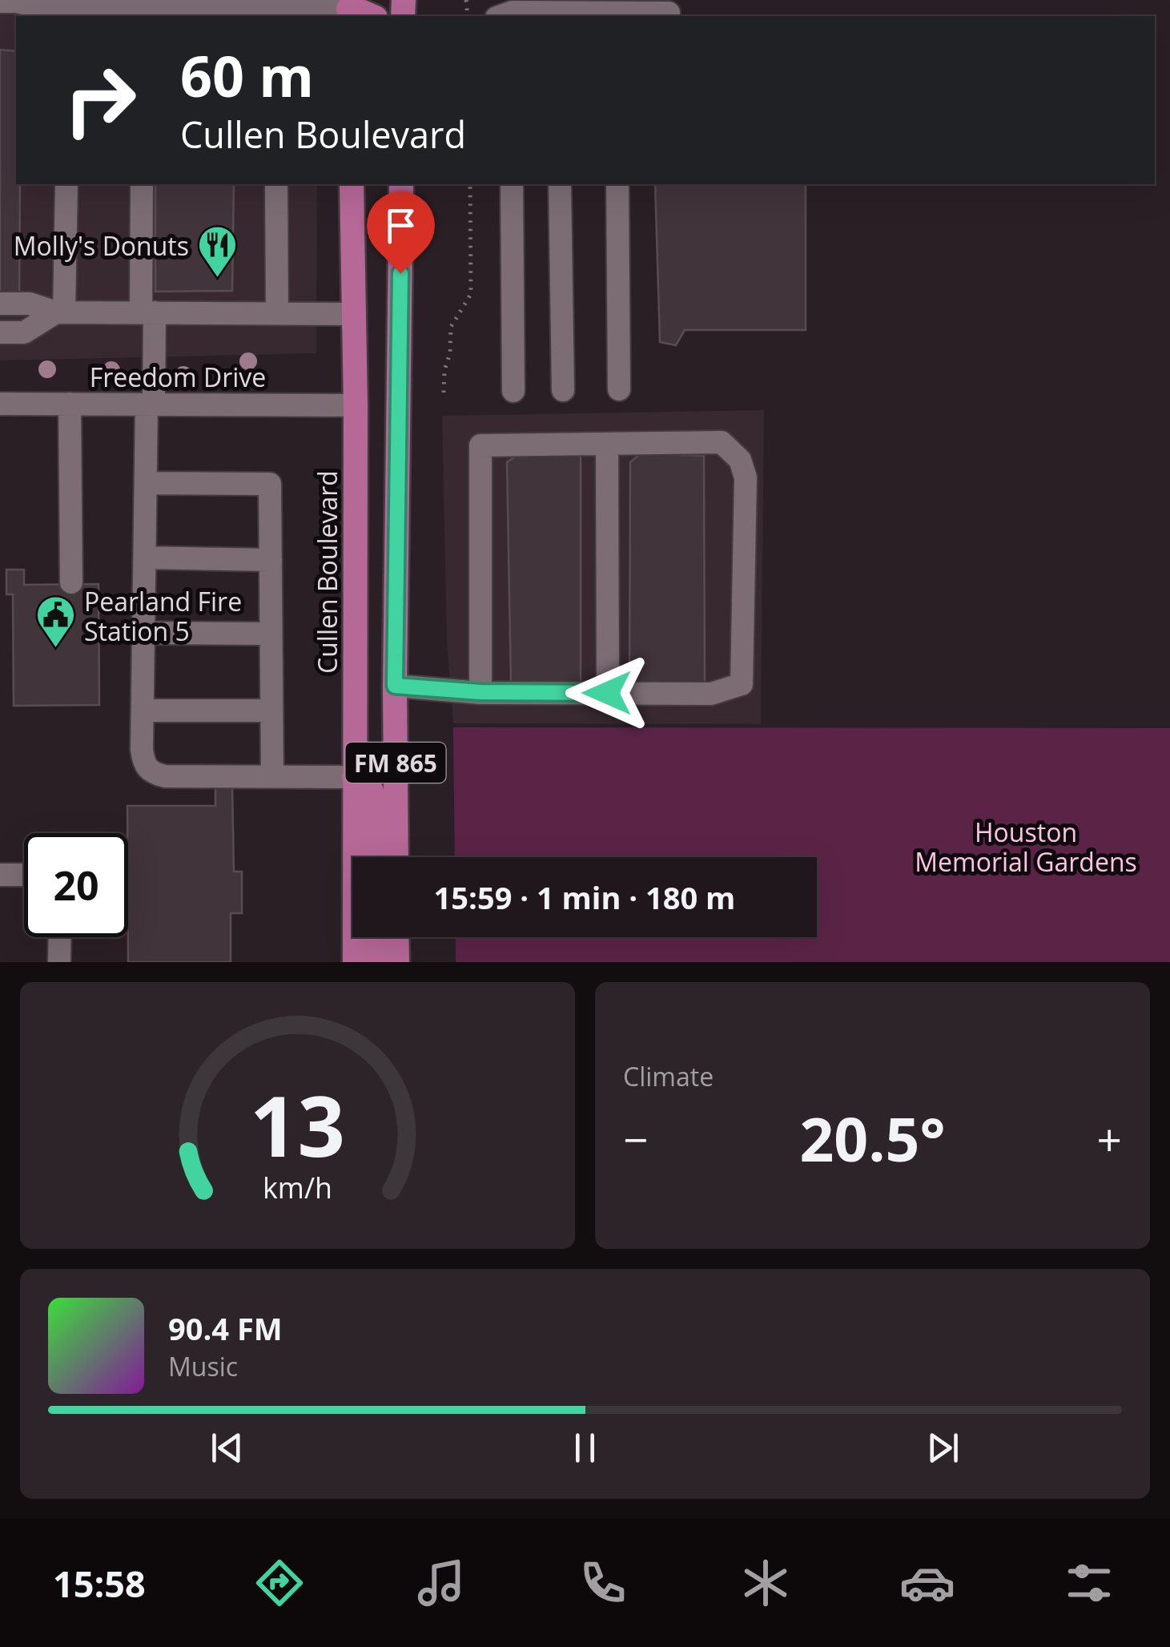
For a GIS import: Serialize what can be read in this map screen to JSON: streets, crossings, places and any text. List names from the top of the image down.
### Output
{
  "streets": {
    "main road": ["Cullen Boulevard", "FM 865"],
    "street": ["Freedom Drive"]
  },
  "crossings": [
    ["Freedom Drive", "Cullen Boulevard"]
  ],
  "parks": ["Houston Memorial Gardens"],
  "places": {
    "restaurant": ["Molly's Donuts"],
    "public building": ["Pearland Fire Station 5"]
  },
  "page": {
    "turn": ["60 m", "Cullen Boulevard"],
    "limit": "20",
    "trip": "15:59 · 1 min · 180 m",
    "tile": "Climate",
    "heat": ["−", "20.5°", "+"],
    "song": ["90.4 FM", "Music"],
    "tabs": "15:58",
    "gauge": ["13", "km/h"]
  }
}
